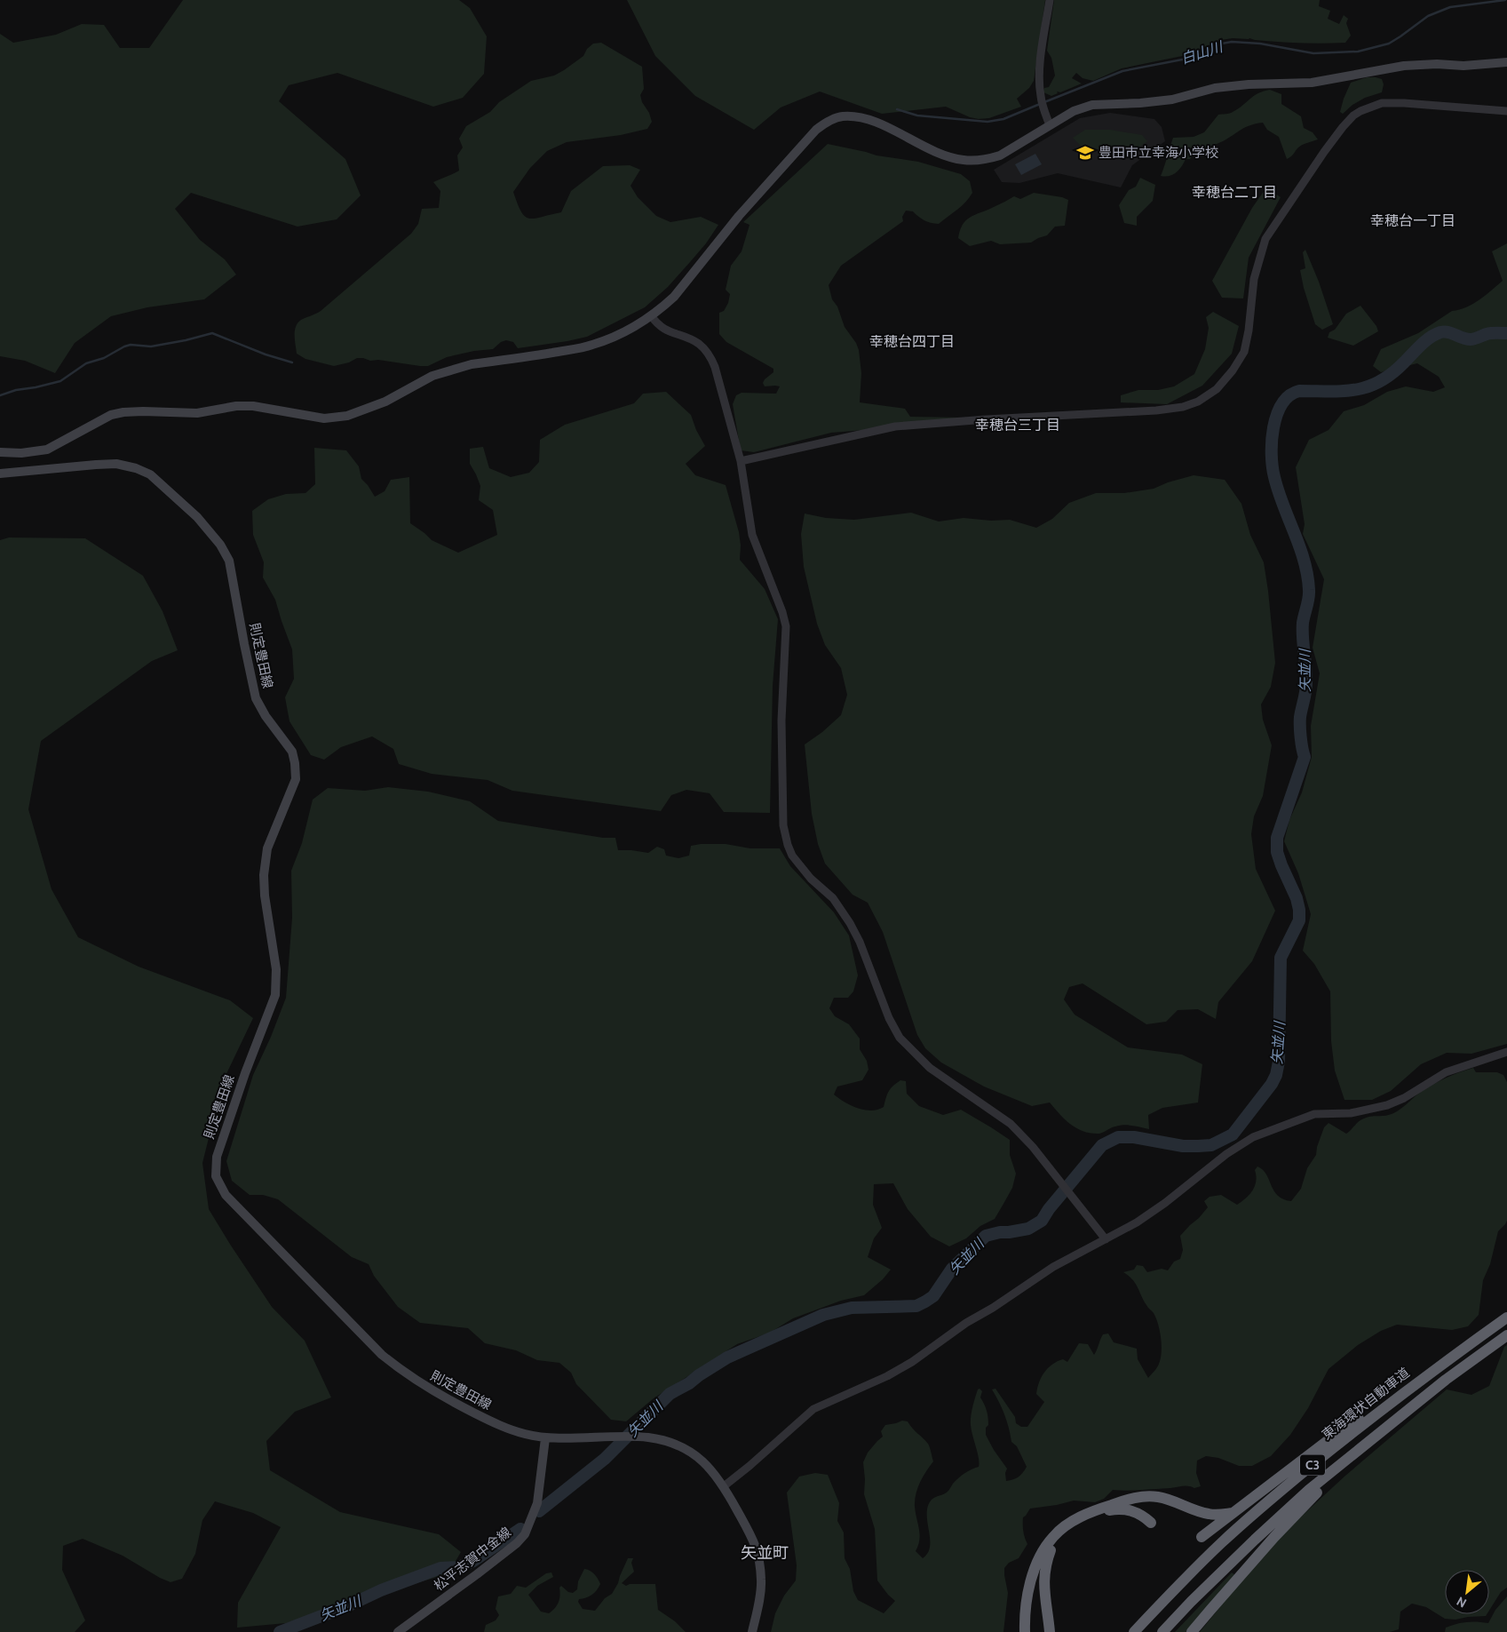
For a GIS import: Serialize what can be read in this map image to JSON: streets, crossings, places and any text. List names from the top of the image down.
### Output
{
  "streets": {
    "highway": ["東海環状自動車道", "C3"],
    "main road": ["則定豊田線", "松平志賀中金線"]
  },
  "crossings": [
    ["則定豊田線", "松平志賀中金線"]
  ],
  "districts": [
    "幸穂台二丁目",
    "幸穂台一丁目",
    "幸穂台四丁目",
    "幸穂台三丁目",
    "矢並町"
  ],
  "water": ["白山川", "矢並川"],
  "places": {
    "school or university": ["豊田市立幸海小学校"]
  },
  "north": "bottom left"
}
